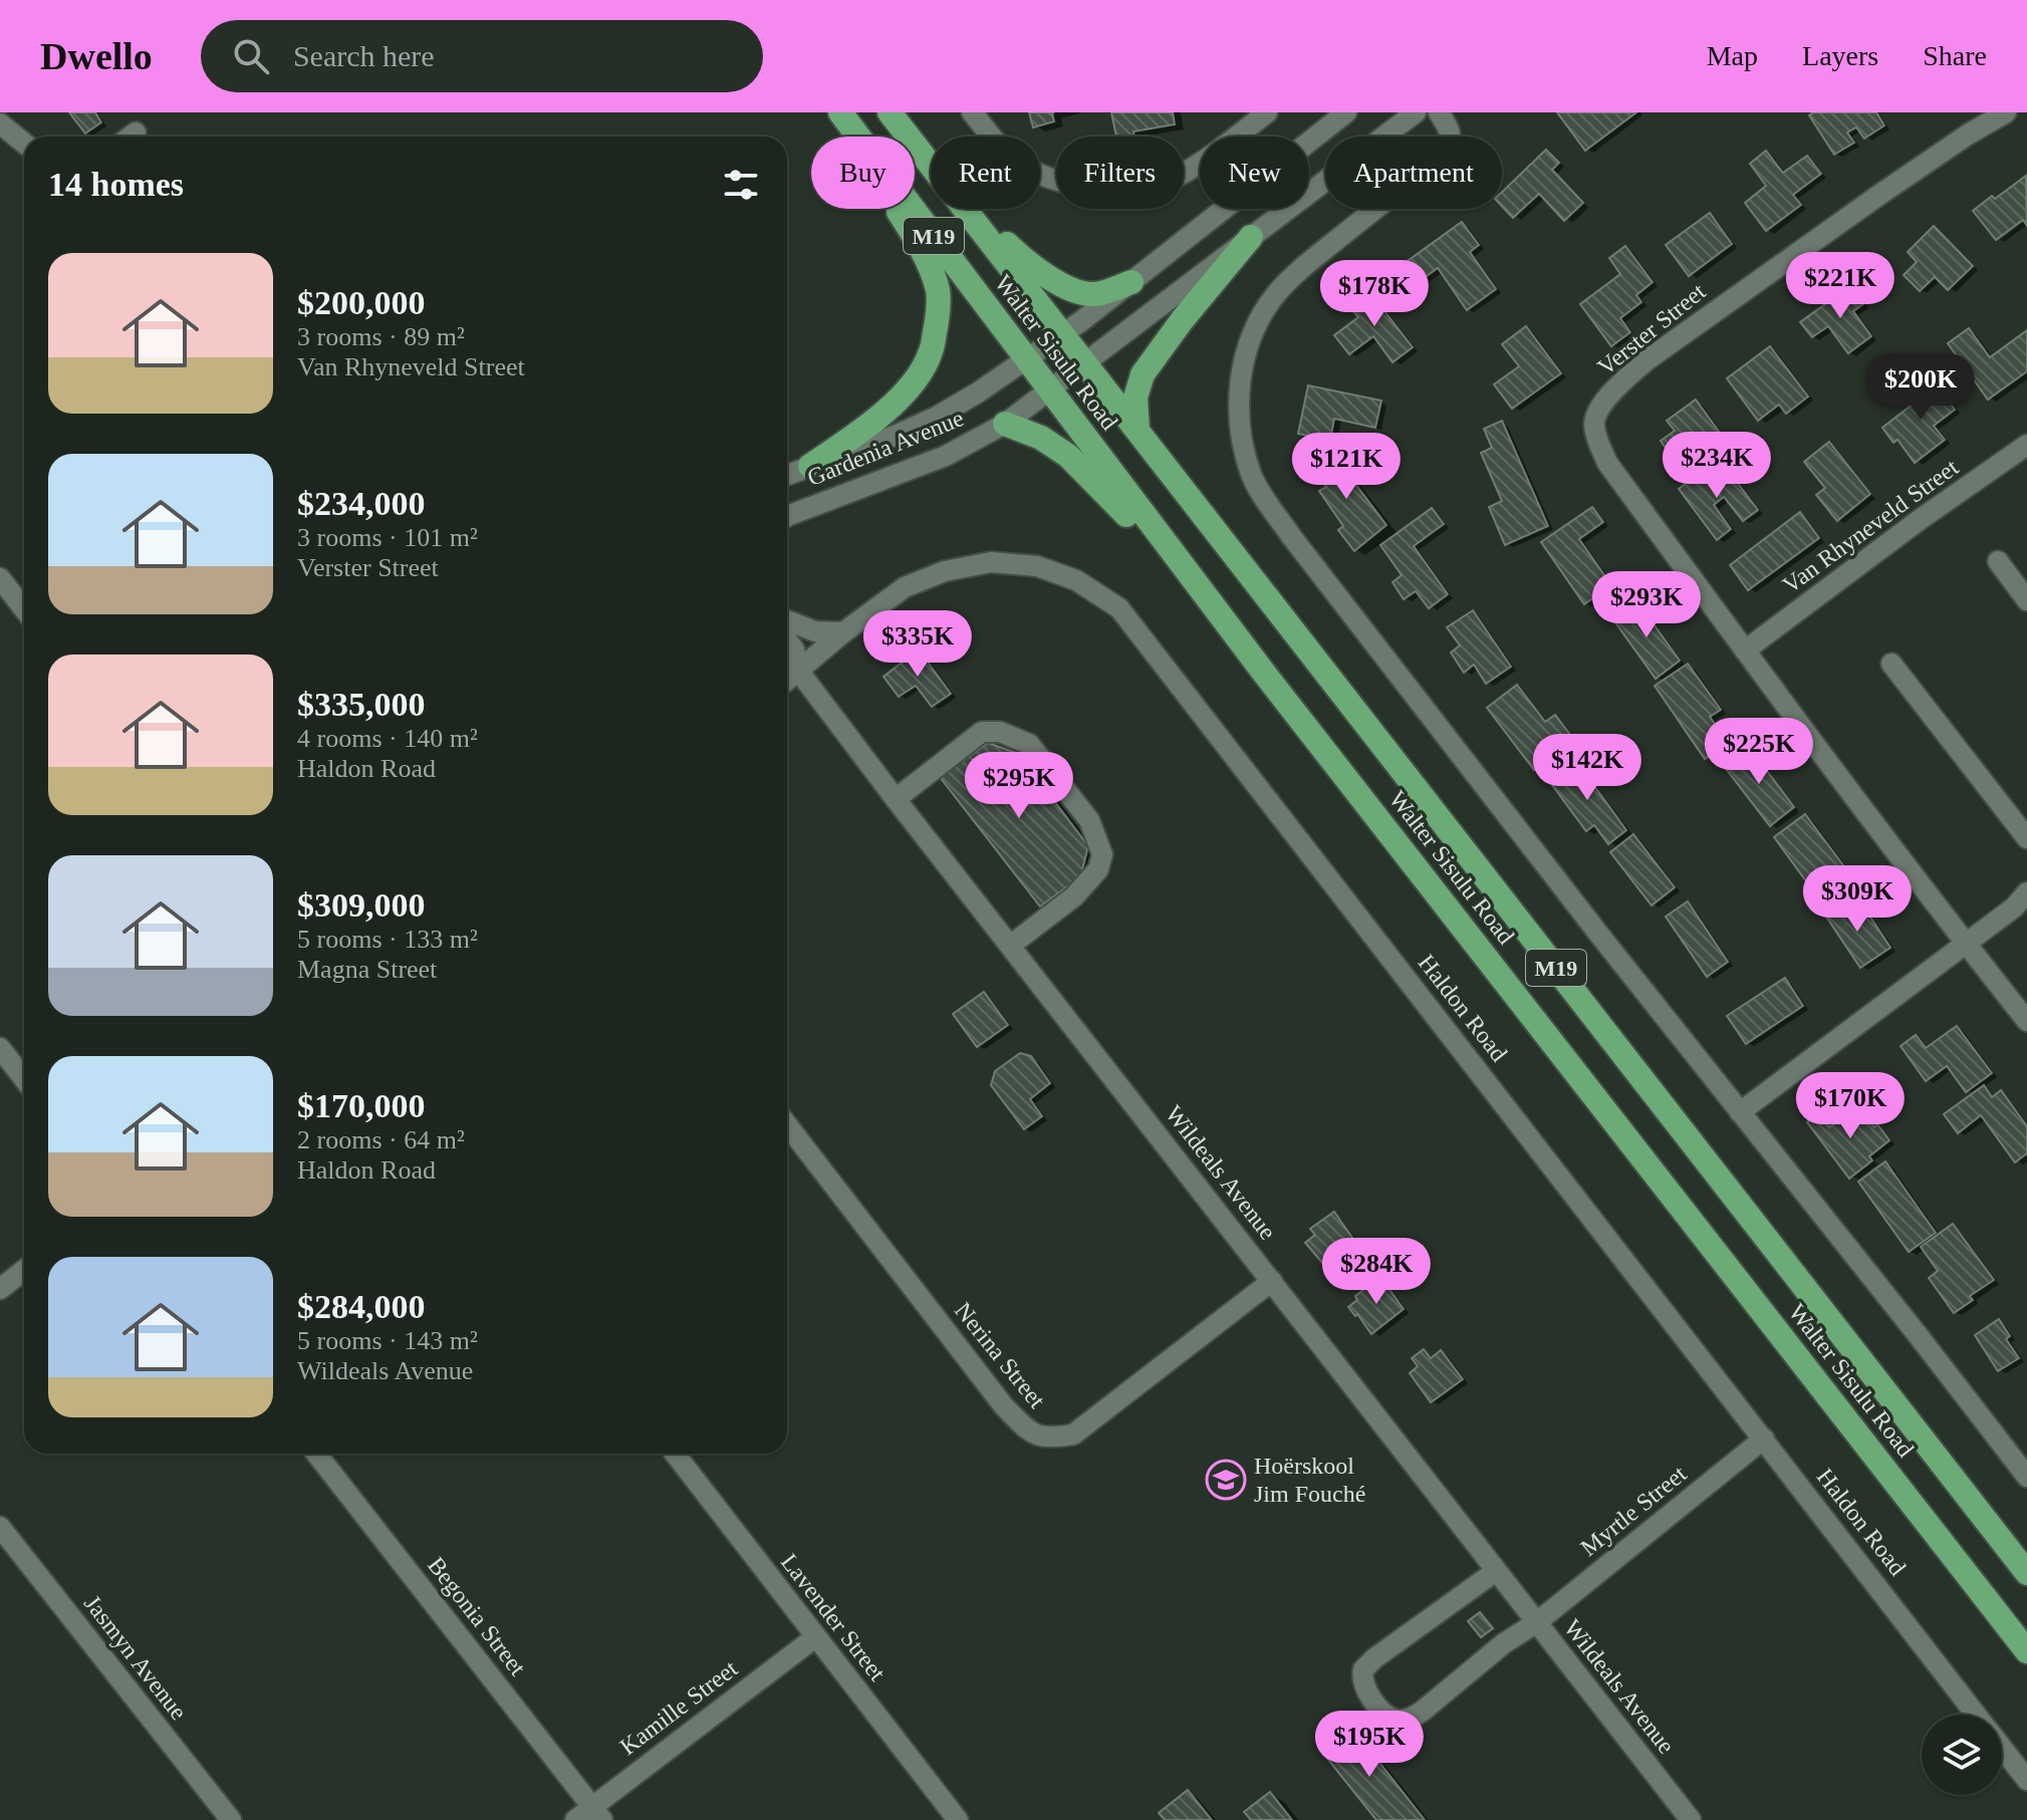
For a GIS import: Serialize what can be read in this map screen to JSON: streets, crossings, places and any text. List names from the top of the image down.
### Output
{
  "streets": {
    "highway": ["M19", "Walter Sisulu Road"],
    "street": [
      "Verster Street",
      "Gardenia Avenue",
      "Van Rhyneveld Street",
      "Haldon Road",
      "Wildeals Avenue",
      "Nerina Street",
      "Myrtle Street",
      "Begonia Street",
      "Lavender Street",
      "Jasmyn Avenue",
      "Kamille Street"
    ]
  },
  "crossings": [
    ["Verster Street", "Van Rhyneveld Street"],
    ["Walter Sisulu Road", "Gardenia Avenue"],
    ["Haldon Road", "Wildeals Avenue"],
    ["Haldon Road", "Myrtle Street"],
    ["Wildeals Avenue", "Nerina Street"],
    ["Wildeals Avenue", "Myrtle Street"],
    ["Begonia Street", "Kamille Street"],
    ["Lavender Street", "Kamille Street"]
  ],
  "places": {
    "school or university": ["Hoërskool Jim Fouché"]
  },
  "page": {
    "header": "Dwello",
    "search": "Search here",
    "nav": ["Map", "Layers", "Share"],
    "chip": [
      "Buy",
      "Rent",
      "Filters",
      "New",
      "Apartment"
    ],
    "heading": "14 homes",
    "list": [
      {
        "name": "$200,000",
        "note": "3 rooms · 89 m² · Van Rhyneveld Street"
      },
      {
        "name": "$234,000",
        "note": "3 rooms · 101 m² · Verster Street"
      },
      {
        "name": "$335,000",
        "note": "4 rooms · 140 m² · Haldon Road"
      },
      {
        "name": "$309,000",
        "note": "5 rooms · 133 m² · Magna Street"
      },
      {
        "name": "$170,000",
        "note": "2 rooms · 64 m² · Haldon Road"
      },
      {
        "name": "$284,000",
        "note": "5 rooms · 143 m² · Wildeals Avenue"
      }
    ],
    "price": [
      "$221K",
      "$178K",
      "$200K",
      "$234K",
      "$121K",
      "$293K",
      "$335K",
      "$225K",
      "$142K",
      "$295K",
      "$309K",
      "$170K",
      "$284K",
      "$195K"
    ]
  }
}
